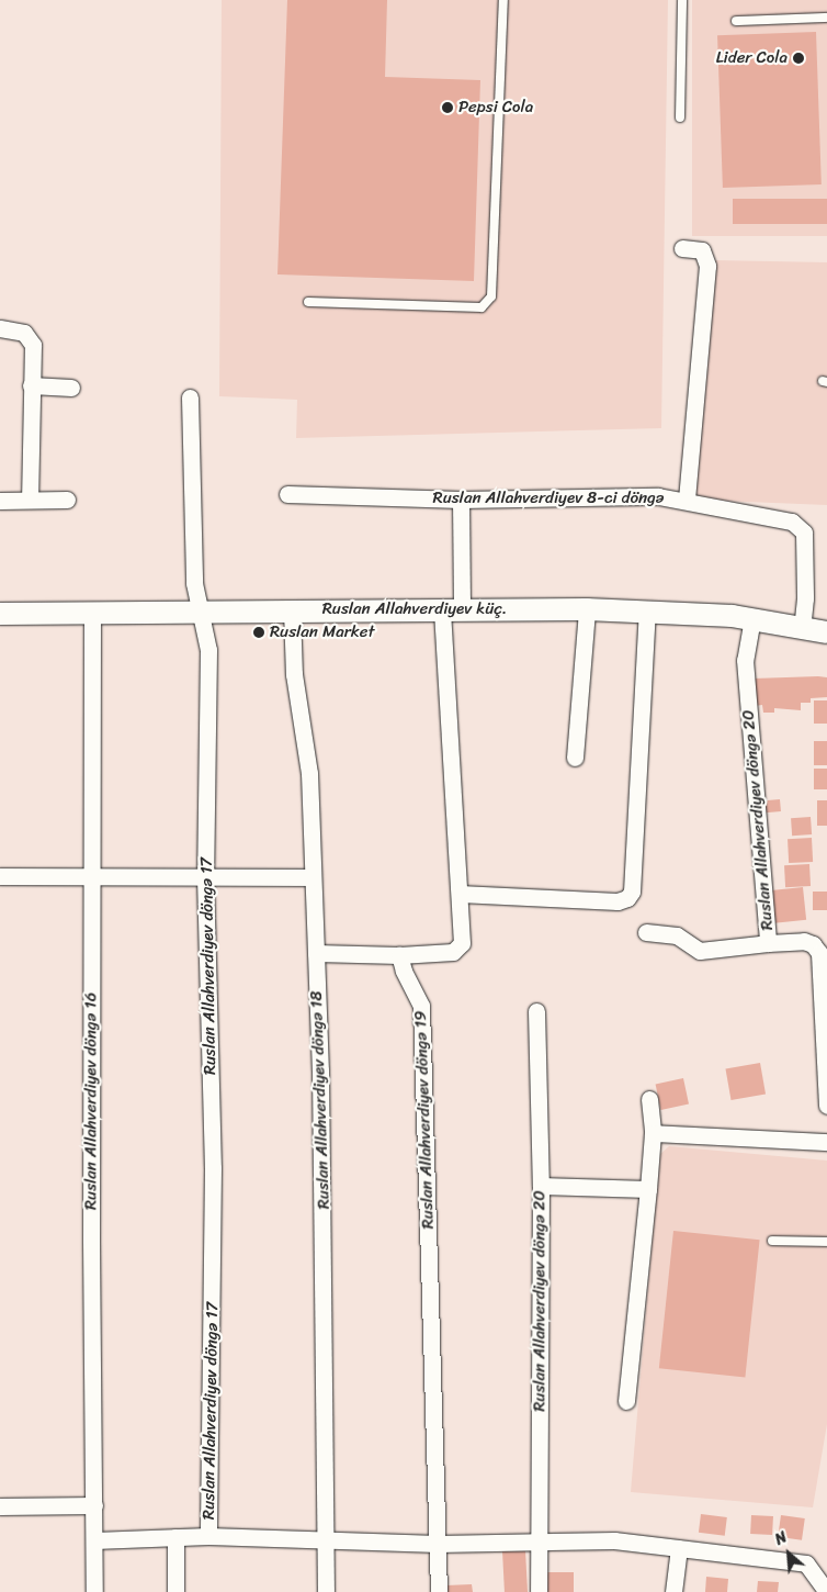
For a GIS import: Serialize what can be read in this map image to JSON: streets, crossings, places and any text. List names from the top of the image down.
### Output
{
  "streets": {
    "street": [
      "Ruslan Allahverdiyev 8-ci döngə",
      "Ruslan Allahverdiyev küç.",
      "Ruslan Allahverdiyev döngə 20",
      "Ruslan Allahverdiyev döngə 17",
      "Ruslan Allahverdiyev döngə 18",
      "Ruslan Allahverdiyev döngə 16",
      "Ruslan Allahverdiyev döngə 19"
    ]
  },
  "crossings": [
    ["Ruslan Allahverdiyev 8-ci döngə", "Ruslan Allahverdiyev küç."],
    ["Ruslan Allahverdiyev küç.", "Ruslan Allahverdiyev döngə 20"],
    ["Ruslan Allahverdiyev küç.", "Ruslan Allahverdiyev döngə 17"],
    ["Ruslan Allahverdiyev küç.", "Ruslan Allahverdiyev döngə 18"],
    ["Ruslan Allahverdiyev küç.", "Ruslan Allahverdiyev döngə 16"]
  ],
  "places": ["Lider Cola", "Pepsi Cola", "Ruslan Market"],
  "north": "top left"
}
